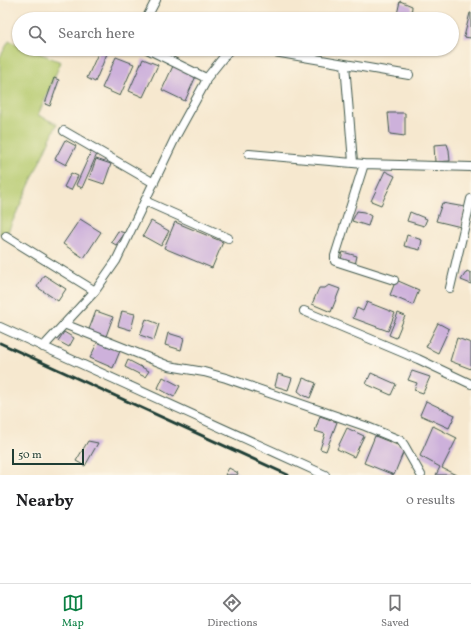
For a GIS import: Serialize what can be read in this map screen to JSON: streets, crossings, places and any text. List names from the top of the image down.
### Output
{
  "scale_bar": "50 m",
  "page": {
    "search": "Search here",
    "scale": "50 m",
    "heading": ["Nearby", "0 results"],
    "nav": ["Map", "Directions", "Saved"]
  }
}
